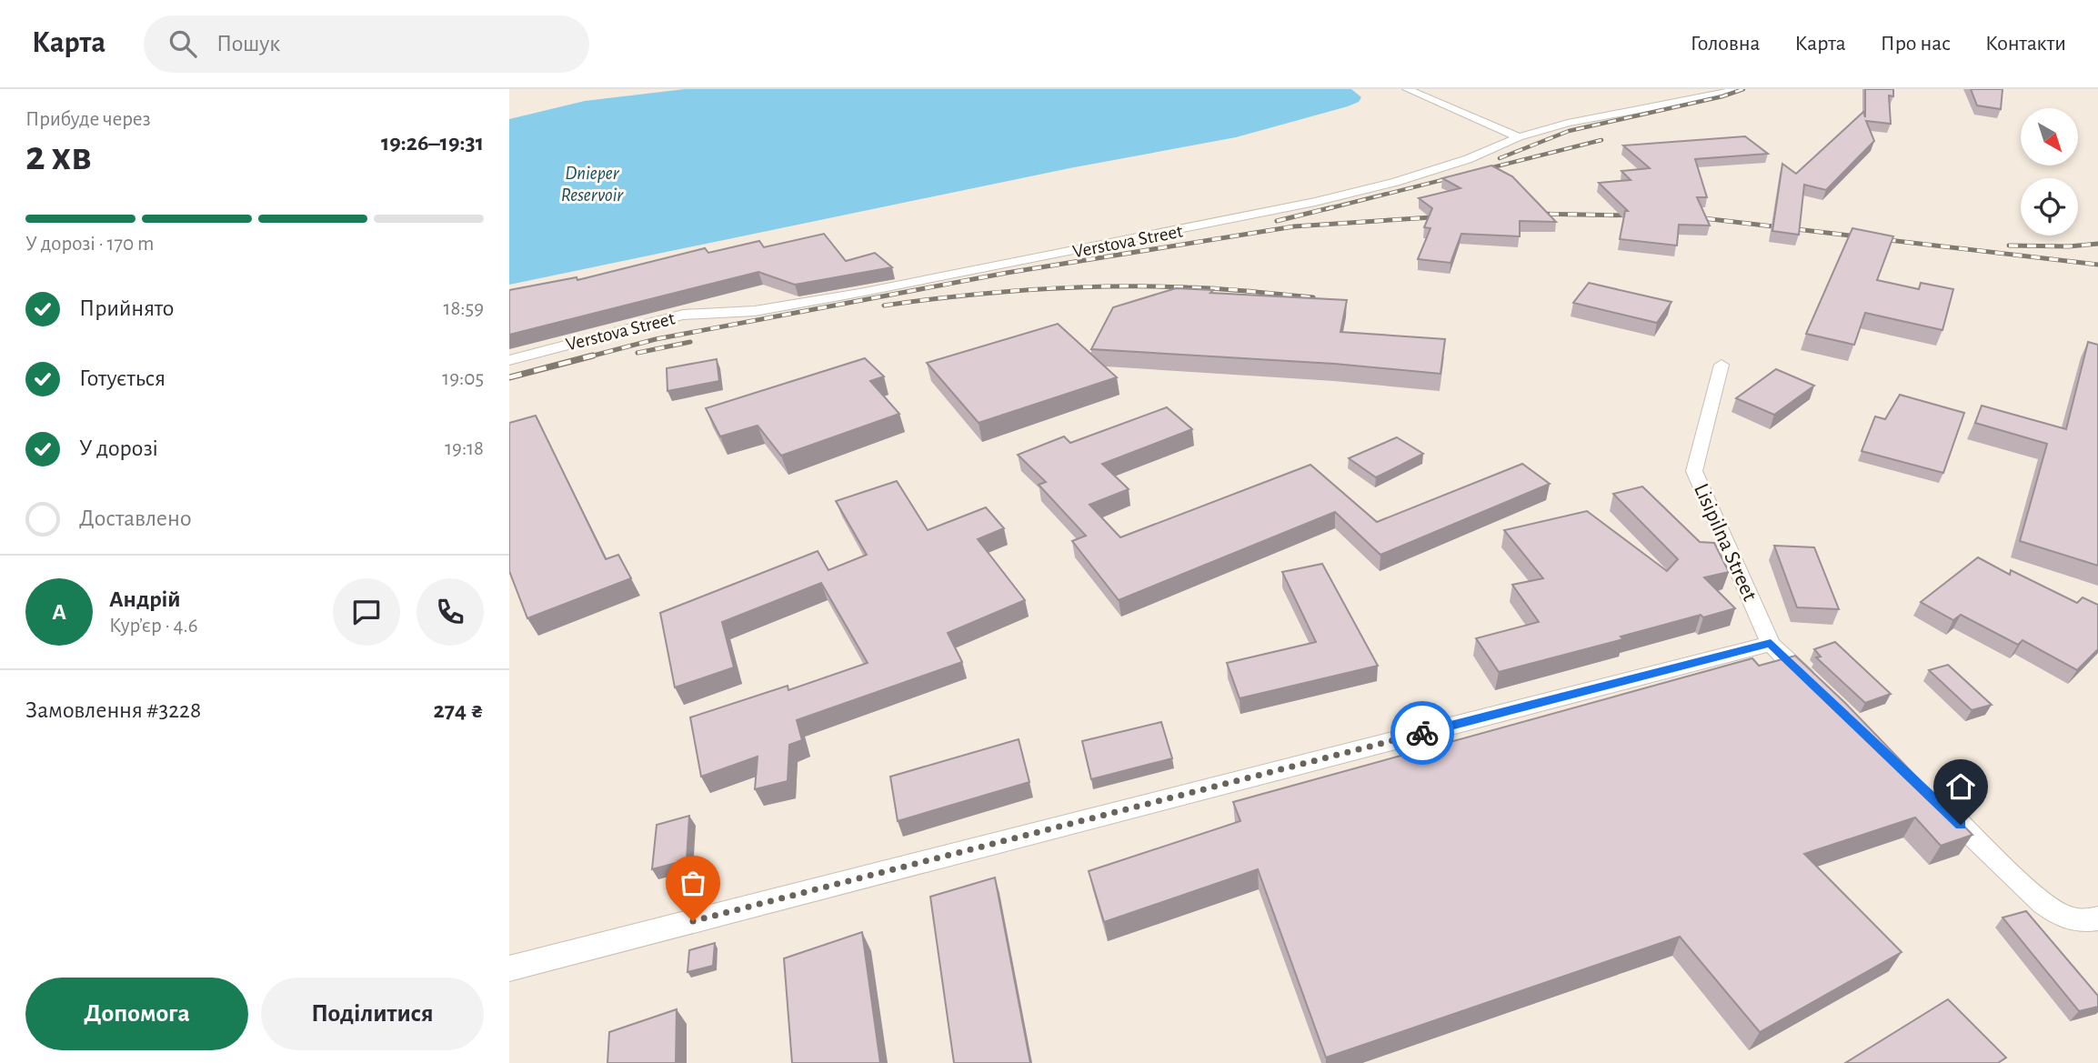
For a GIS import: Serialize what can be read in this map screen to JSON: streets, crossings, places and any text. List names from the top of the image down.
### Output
{
  "streets": {
    "street": ["Verstova Street", "Lisipilna Street"]
  },
  "water": ["Dnieper Reservoir"],
  "north": "bottom right",
  "page": {
    "header": "Карта",
    "search": "Пошук",
    "nav": [
      "Головна",
      "Карта",
      "Про нас",
      "Контакти"
    ],
    "heading": ["2 хв", "Прибуде через", "19:26–19:31"],
    "panel": [
      "Андрій",
      "Кур’єр · 4.6",
      "Замовлення #3228",
      "274 ₴"
    ],
    "bar": "У дорозі · 170 m",
    "list": [
      ["Прийнято", "18:59"],
      ["Готується", "19:05"],
      ["У дорозі", "19:18"],
      "Доставлено"
    ],
    "round": "А",
    "buttons": ["Допомога", "Поділитися"]
  }
}
